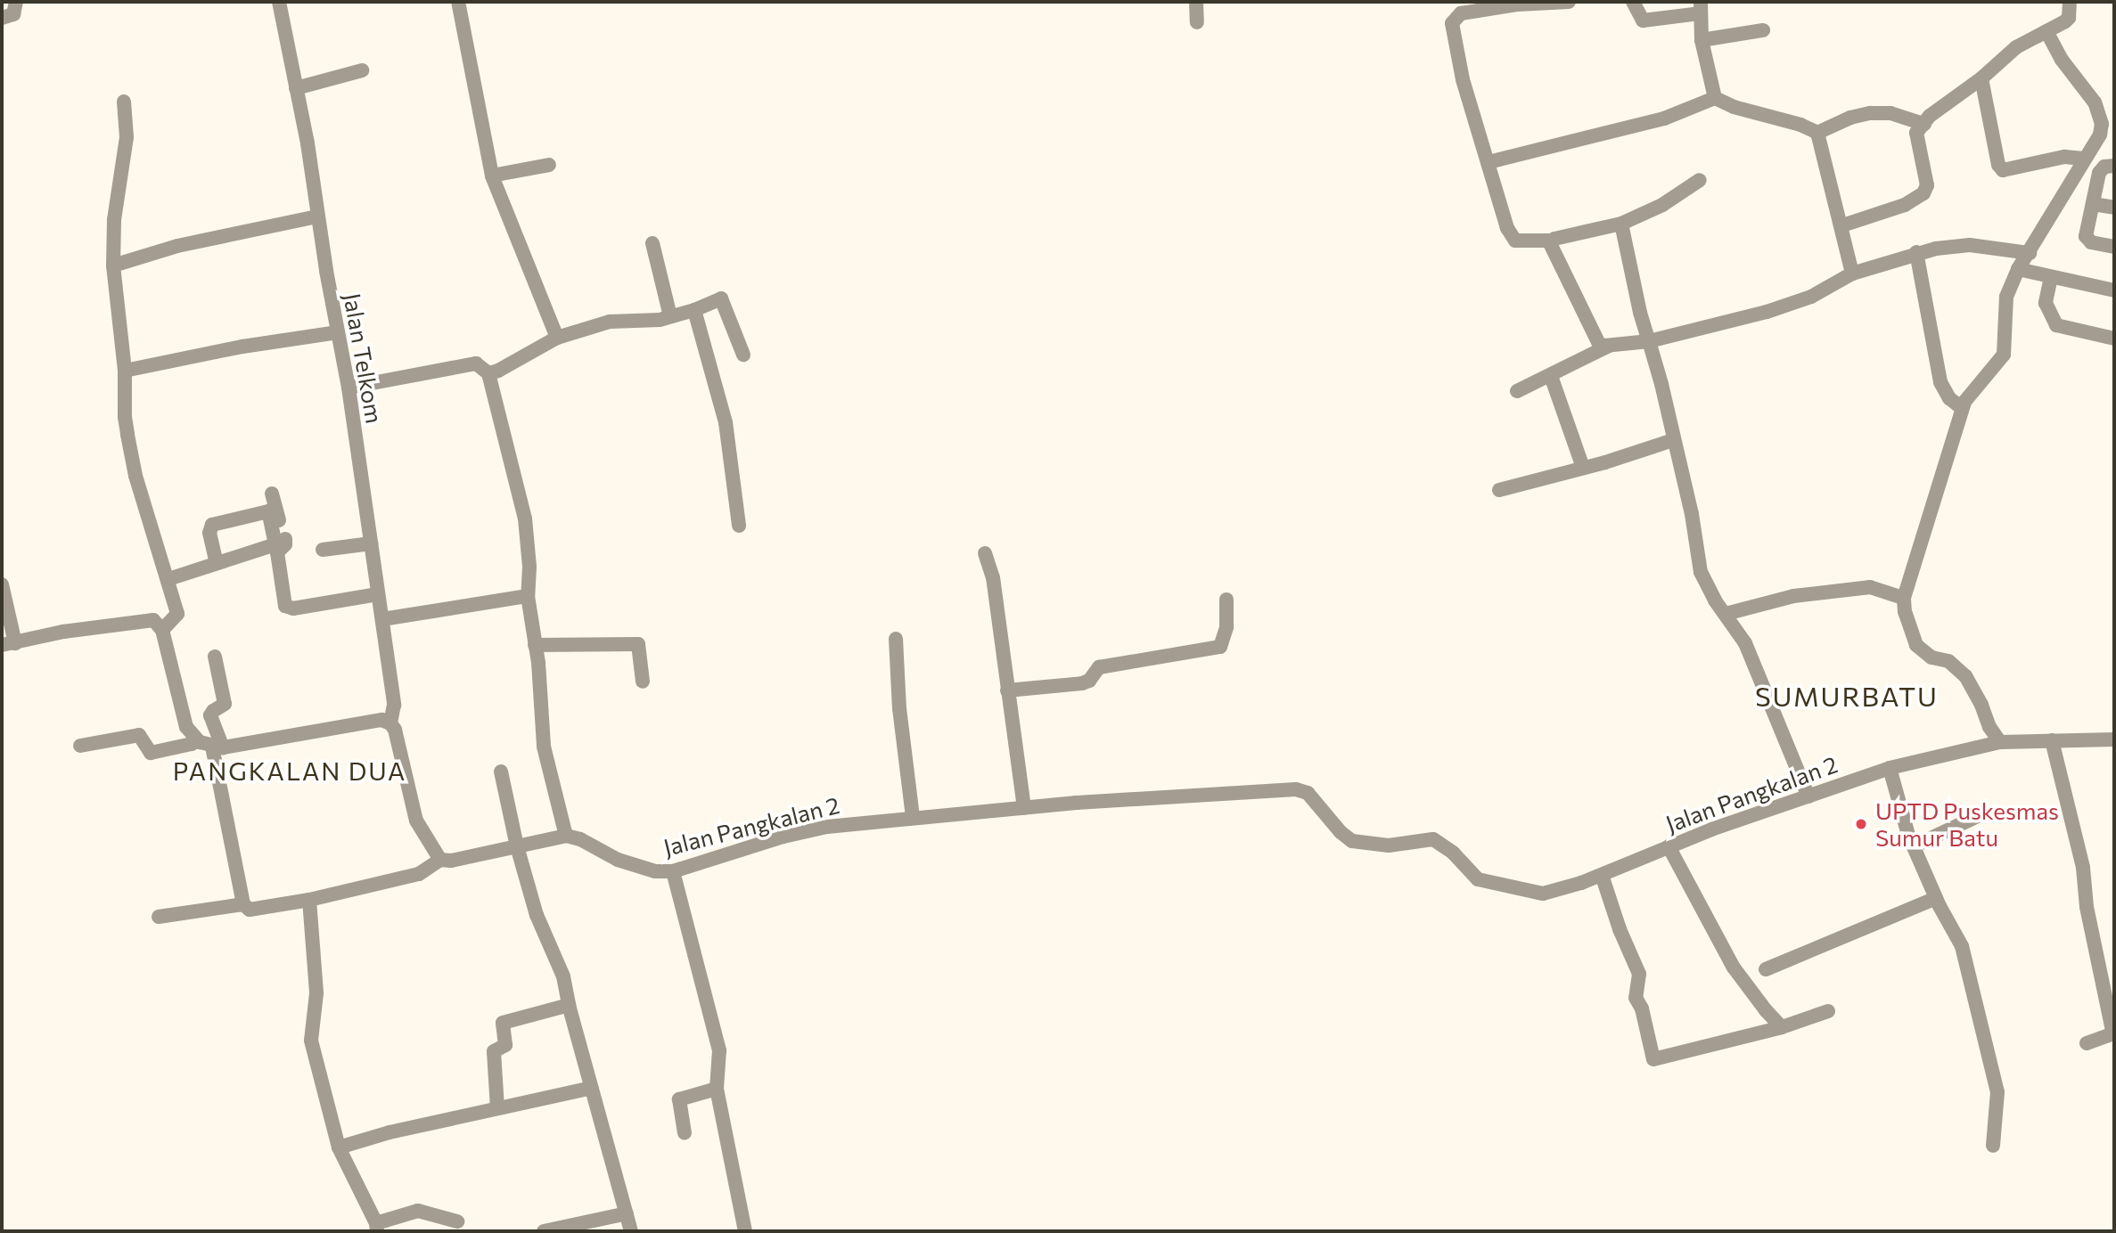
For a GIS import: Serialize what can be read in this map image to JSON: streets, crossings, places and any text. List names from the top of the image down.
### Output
{
  "streets": {
    "street": ["Jalan Telkom", "Jalan Pangkalan 2"]
  },
  "districts": ["SUMURBATU", "PANGKALAN DUA"],
  "places": ["UPTD Puskesmas Sumur Batu"]
}
